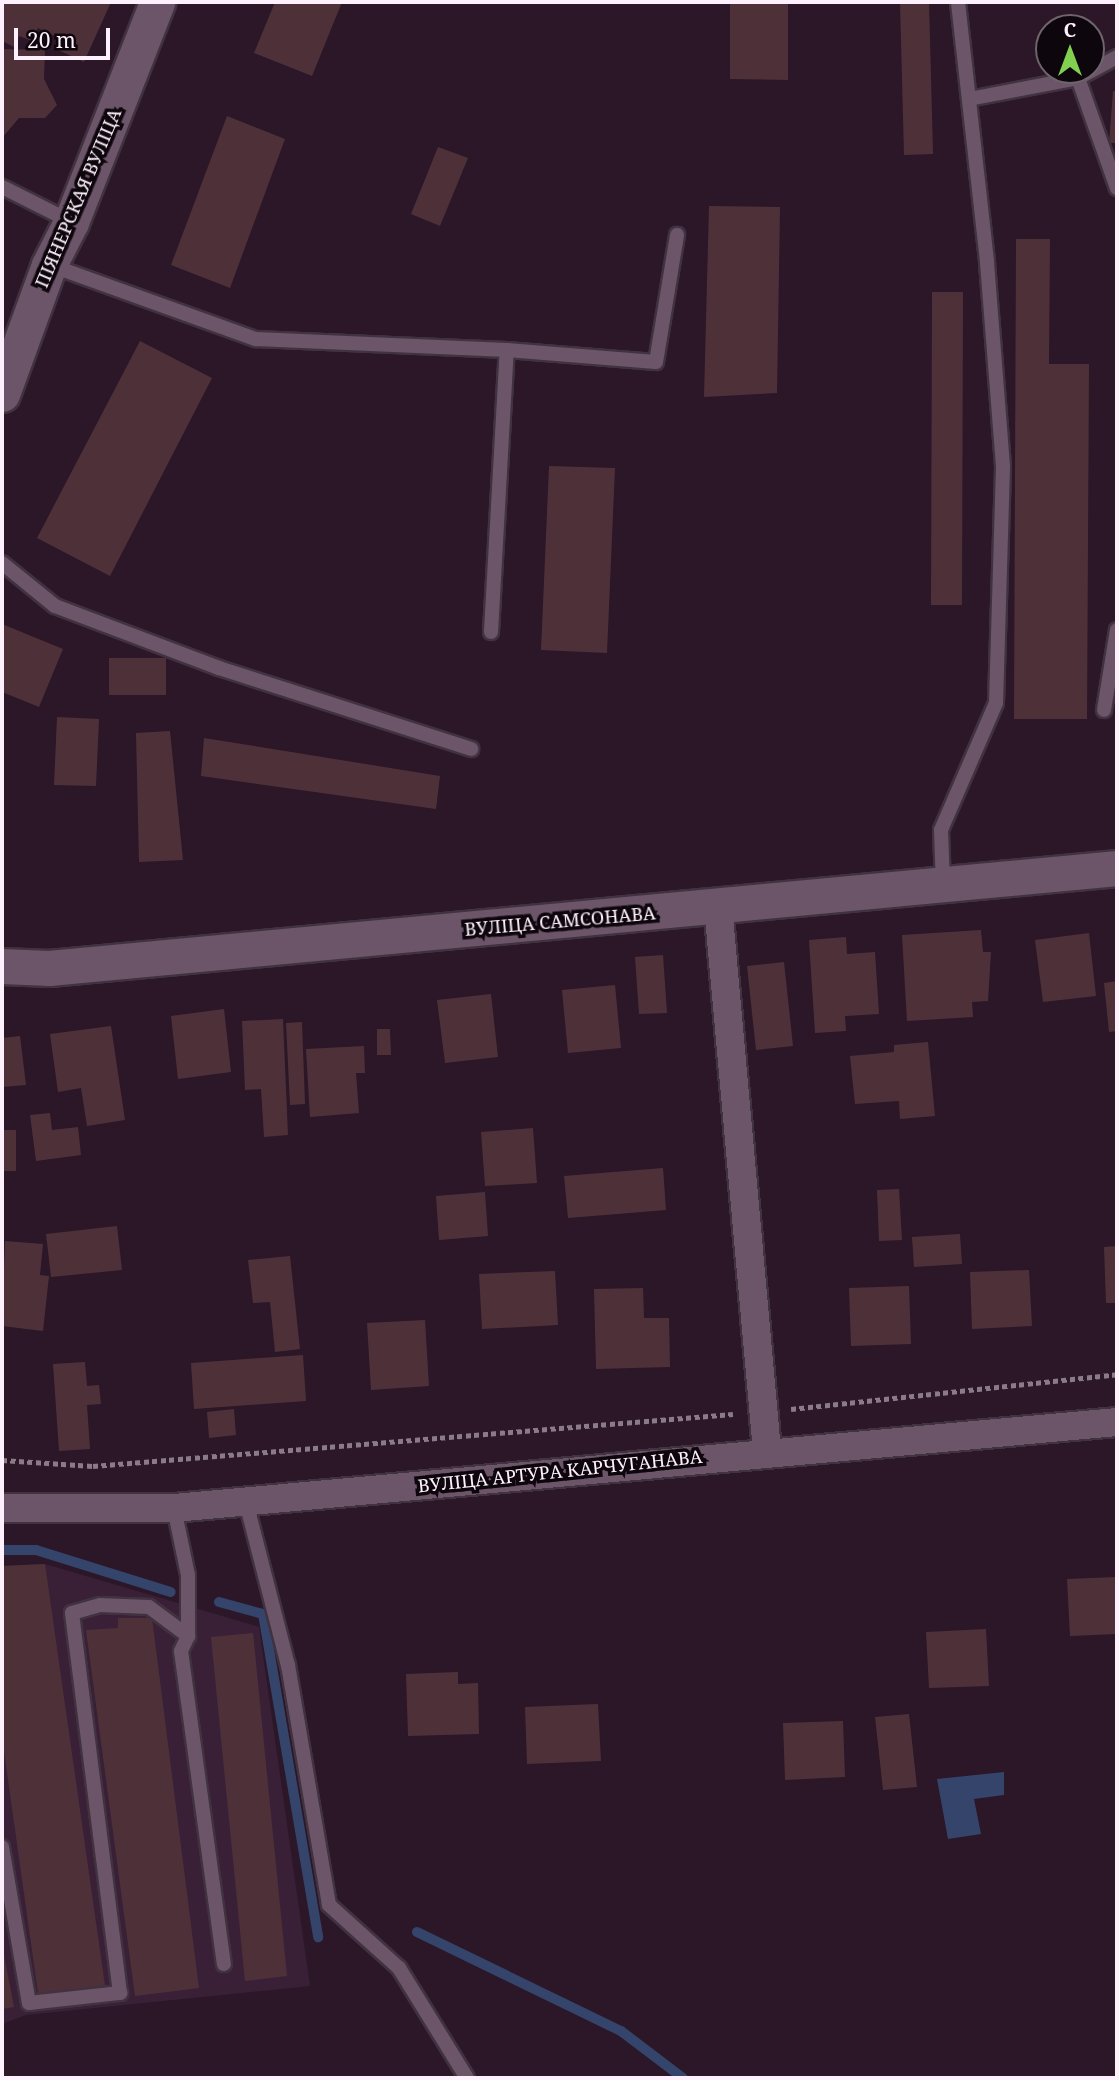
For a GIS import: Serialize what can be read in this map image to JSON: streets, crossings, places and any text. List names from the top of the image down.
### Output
{
  "streets": {
    "street": ["ПІЯНЕРСКАЯ ВУЛІЦА", "ВУЛІЦА САМСОНАВА", "ВУЛІЦА АРТУРА КАРЧУГАНАВА"]
  },
  "scale_bar": "20 m",
  "north": "top"
}
